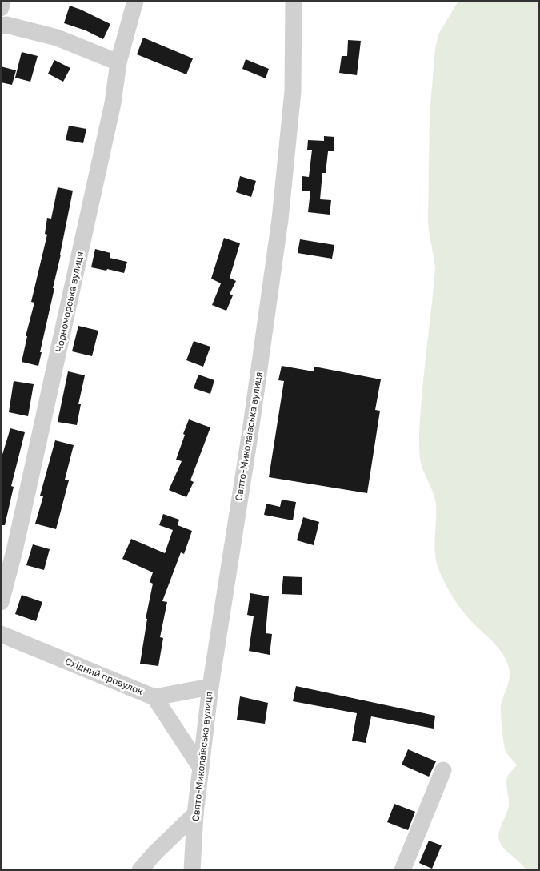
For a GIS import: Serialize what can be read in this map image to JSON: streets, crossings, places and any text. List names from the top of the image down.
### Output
{
  "streets": {
    "street": ["Чорноморська вулиця", "Свято-Миколаївська вулиця", "Східний провулок"]
  },
  "crossings": [
    ["Свято-Миколаївська вулиця", "Східний провулок"]
  ]
}
